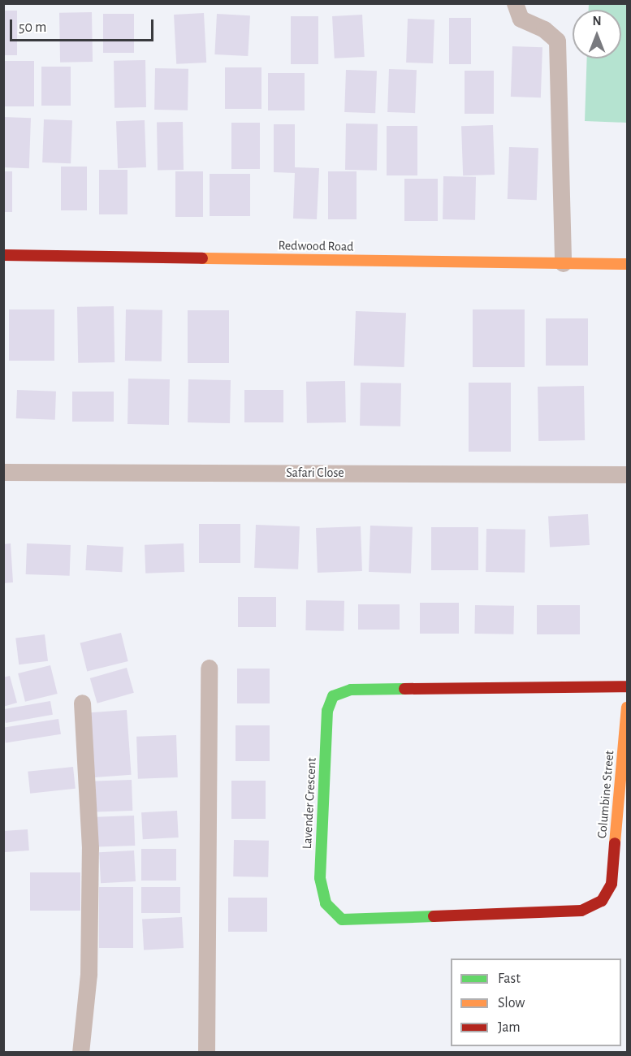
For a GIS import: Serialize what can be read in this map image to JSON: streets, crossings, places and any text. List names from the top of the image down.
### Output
{
  "streets": {
    "street": [
      "Redwood Road",
      "Safari Close",
      "Columbine Street",
      "Lavender Crescent"
    ]
  },
  "crossings": [
    ["Columbine Street", "Lavender Crescent"]
  ],
  "legend": ["Fast", "Slow", "Jam"],
  "scale_bar": "50 m",
  "north": "top"
}
